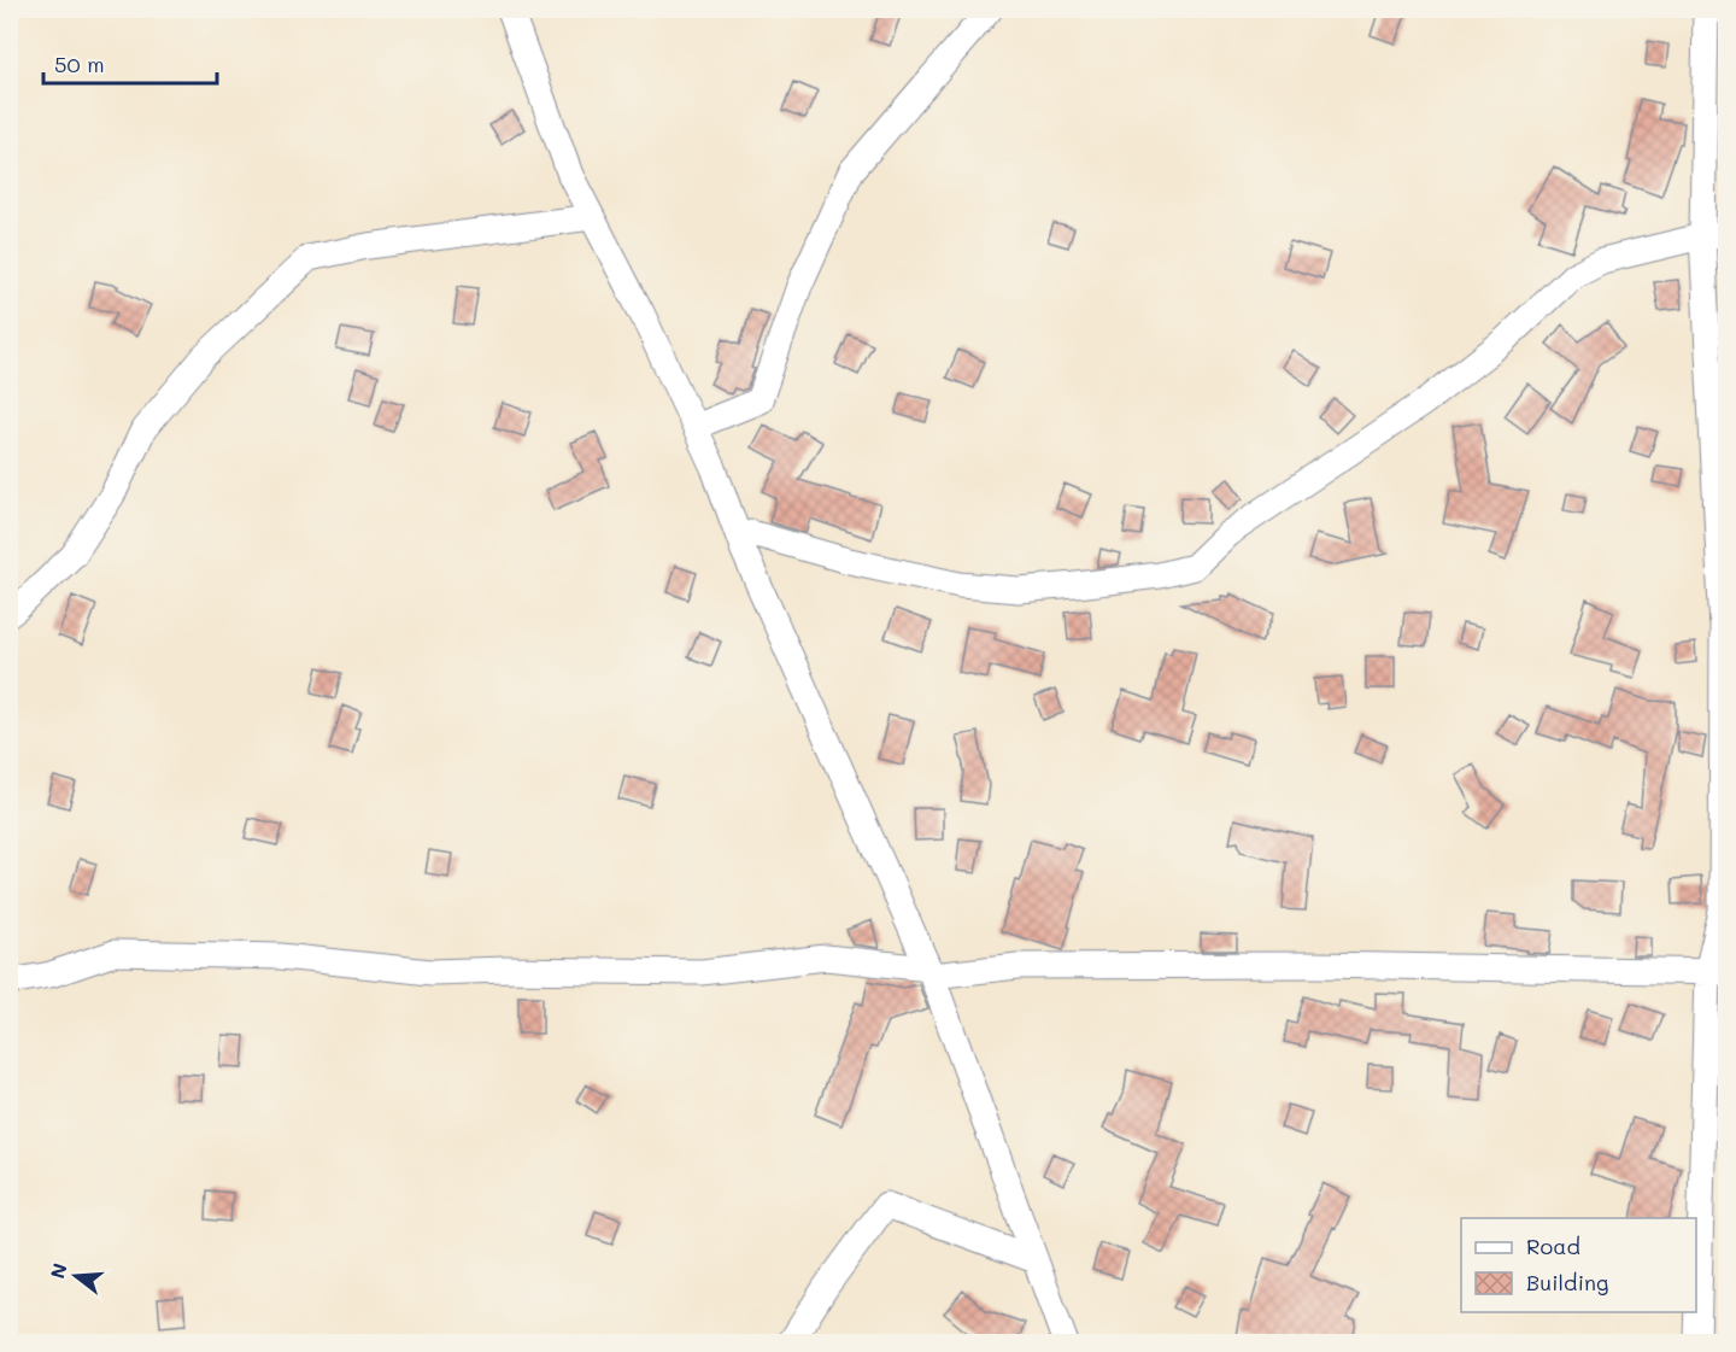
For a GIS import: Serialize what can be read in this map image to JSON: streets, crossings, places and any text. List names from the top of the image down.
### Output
{
  "legend": ["Road", "Building"],
  "scale_bar": "50 m",
  "north": "left"
}
